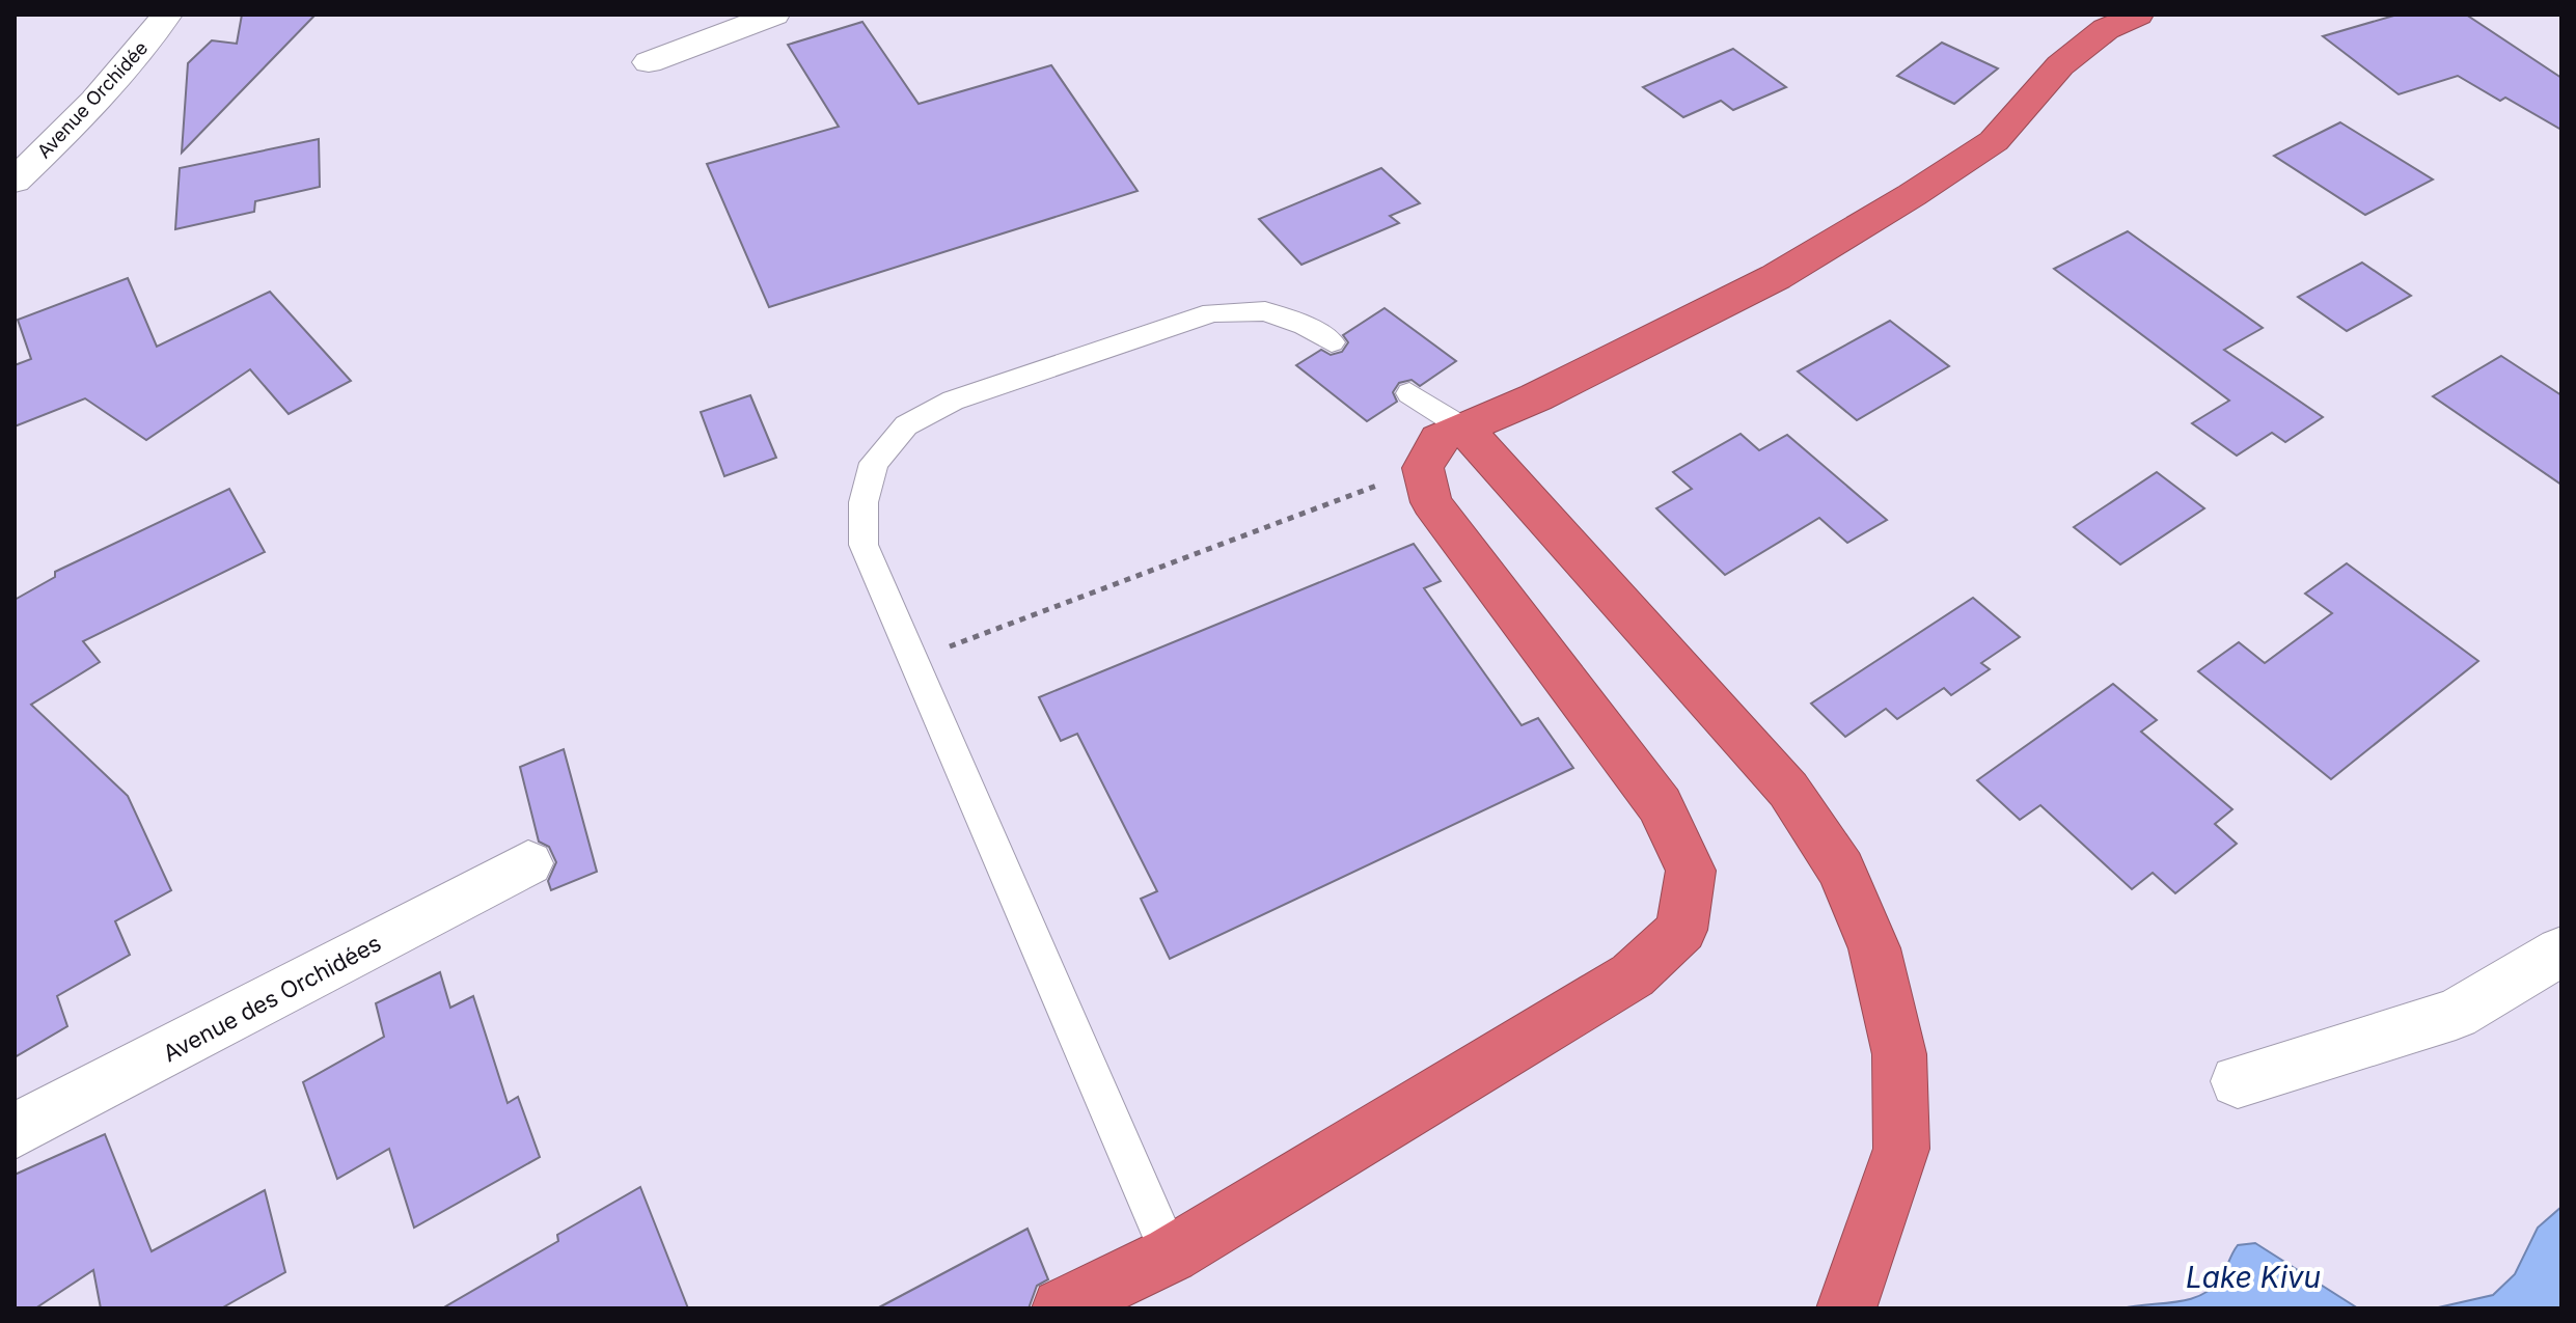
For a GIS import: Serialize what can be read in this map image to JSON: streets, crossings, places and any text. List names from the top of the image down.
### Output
{
  "streets": {
    "street": ["Avenue Orchidée", "Avenue des Orchidées"]
  },
  "water": ["Lake Kivu"]
}
